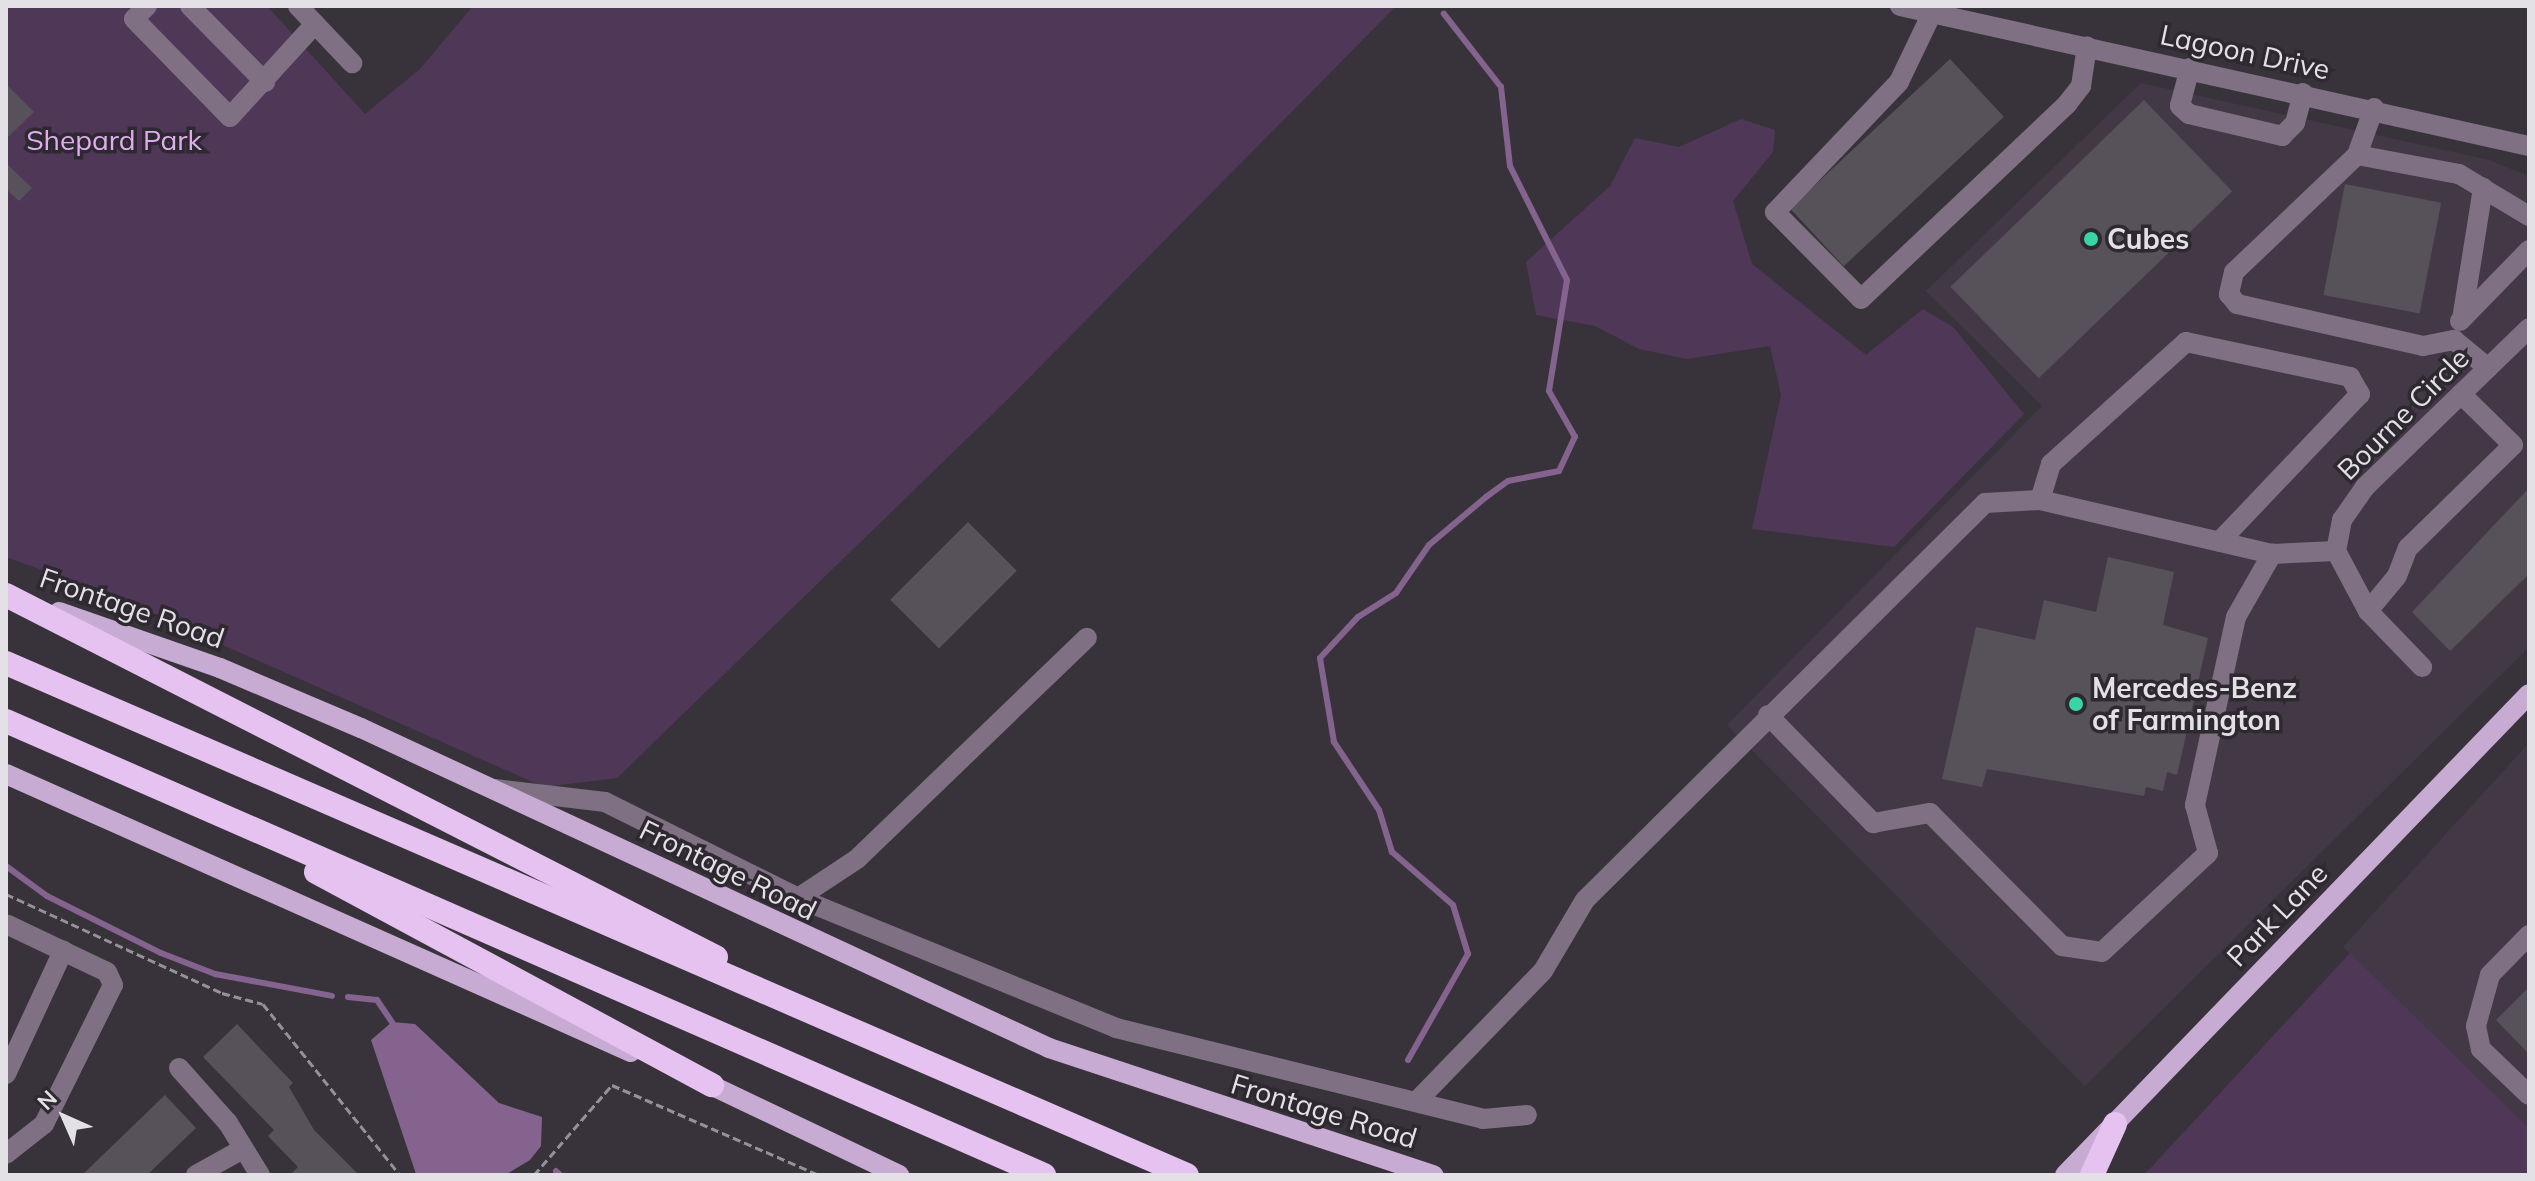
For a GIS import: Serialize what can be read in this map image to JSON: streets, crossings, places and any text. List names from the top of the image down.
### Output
{
  "streets": {
    "main road": ["Frontage Road", "Park Lane"],
    "street": ["Lagoon Drive", "Bourne Circle"]
  },
  "parks": ["Shepard Park"],
  "places": ["Cubes", "Mercedes-Benz of Farmington"],
  "north": "top left"
}
